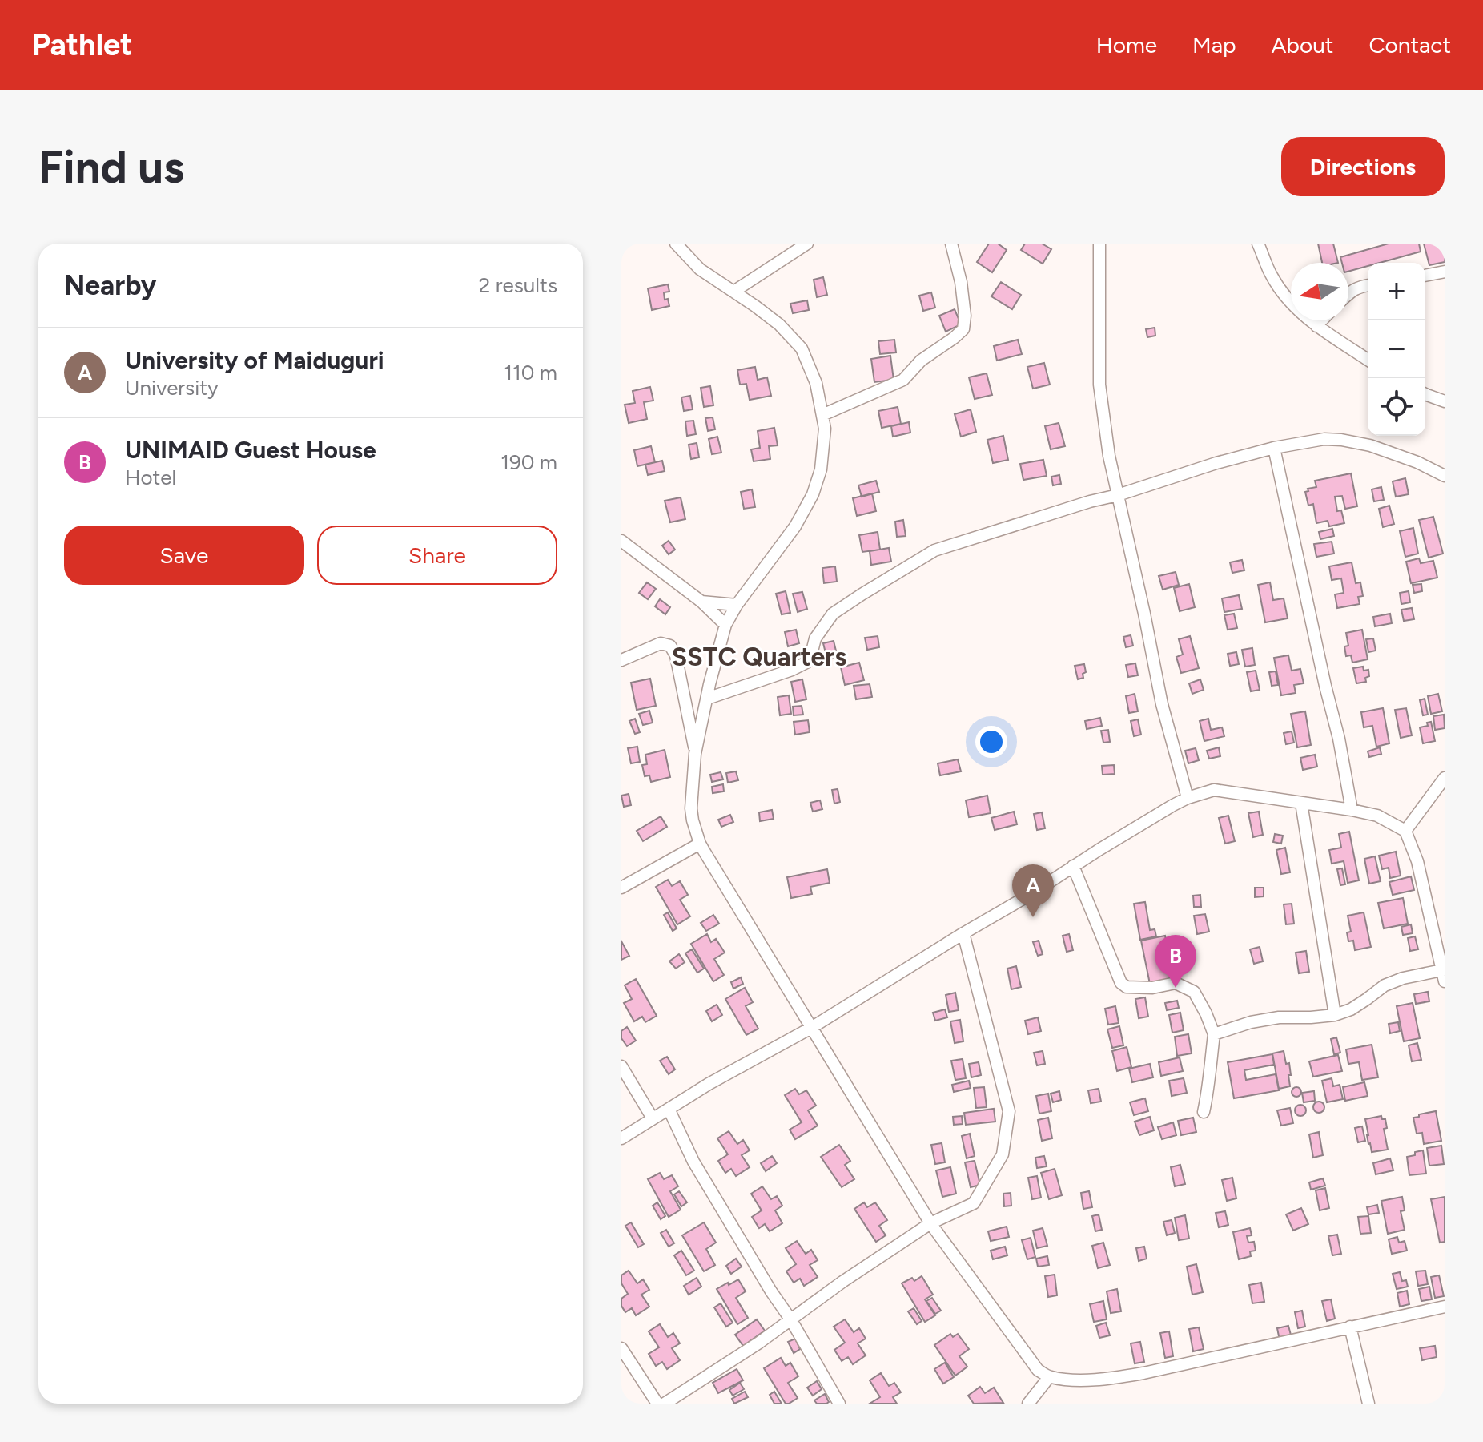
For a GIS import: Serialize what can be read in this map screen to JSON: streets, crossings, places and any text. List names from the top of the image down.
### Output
{
  "districts": ["SSTC Quarters"],
  "north": "left",
  "page": {
    "header": "Pathlet",
    "nav": [
      "Home",
      "Map",
      "About",
      "Contact"
    ],
    "buttons": [
      "Directions",
      ["Save", "Share"]
    ],
    "title": "Find us",
    "heading": ["Nearby", "2 results"],
    "map_buttons": ["+", "−"],
    "list": [
      {
        "mark": "A",
        "name": "University of Maiduguri",
        "note": "University",
        "value": "110 m"
      },
      {
        "mark": "B",
        "name": "UNIMAID Guest House",
        "note": "Hotel",
        "value": "190 m"
      }
    ],
    "pins": ["A", "B"]
  }
}
